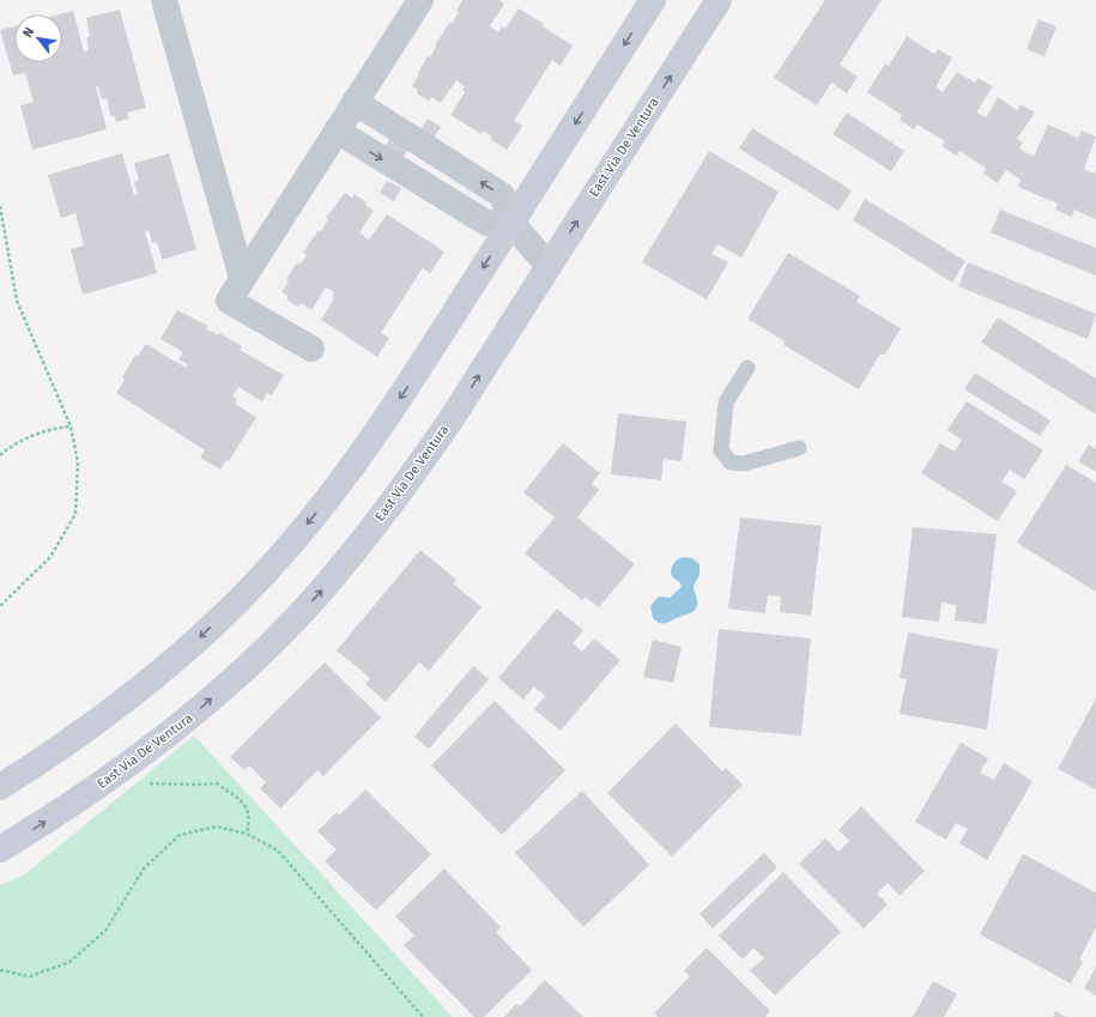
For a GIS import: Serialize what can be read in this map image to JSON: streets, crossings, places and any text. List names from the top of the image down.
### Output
{
  "streets": {
    "main road": ["East Via De Ventura"]
  },
  "north": "top left"
}
